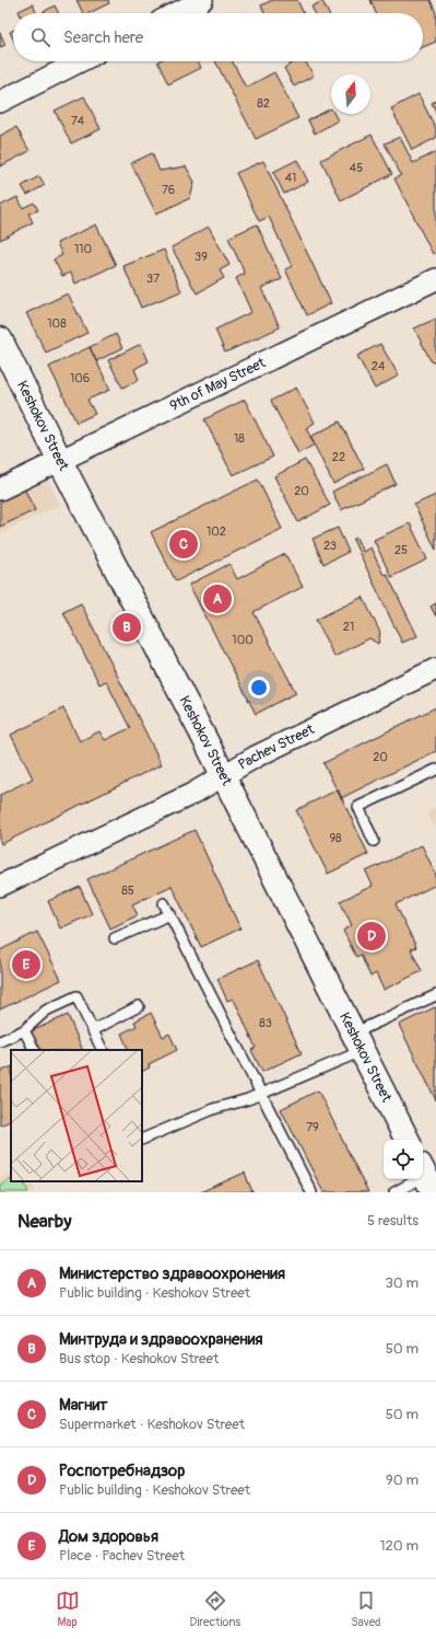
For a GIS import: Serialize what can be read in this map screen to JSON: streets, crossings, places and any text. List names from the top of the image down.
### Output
{
  "streets": {
    "street": ["9th of May Street", "Keshokov Street", "Pachev Street"]
  },
  "crossings": [
    ["9th of May Street", "Keshokov Street"],
    ["Keshokov Street", "Pachev Street"]
  ],
  "house_numbers": [
    "82",
    "74",
    "45",
    "41",
    "76",
    "110",
    "39",
    "37",
    "108",
    "24",
    "106",
    "18",
    "22",
    "20",
    "102",
    "23",
    "25",
    "21",
    "100",
    "20",
    "98",
    "85",
    "83",
    "79"
  ],
  "north": "top",
  "page": {
    "search": "Search here",
    "pins": [
      "C",
      "A",
      "B",
      "D",
      "E"
    ],
    "heading": ["Nearby", "5 results"],
    "list": [
      {
        "mark": "A",
        "name": "Министерство здравоохронения",
        "note": "Public building · Keshokov Street",
        "value": "30 m"
      },
      {
        "mark": "B",
        "name": "Минтруда и здравоохранения",
        "note": "Bus stop · Keshokov Street",
        "value": "50 m"
      },
      {
        "mark": "C",
        "name": "Магнит",
        "note": "Supermarket · Keshokov Street",
        "value": "50 m"
      },
      {
        "mark": "D",
        "name": "Роспотребнадзор",
        "note": "Public building · Keshokov Street",
        "value": "90 m"
      },
      {
        "mark": "E",
        "name": "Дом здоровья",
        "note": "Place · Pachev Street",
        "value": "120 m"
      }
    ],
    "nav": ["Map", "Directions", "Saved"]
  }
}
